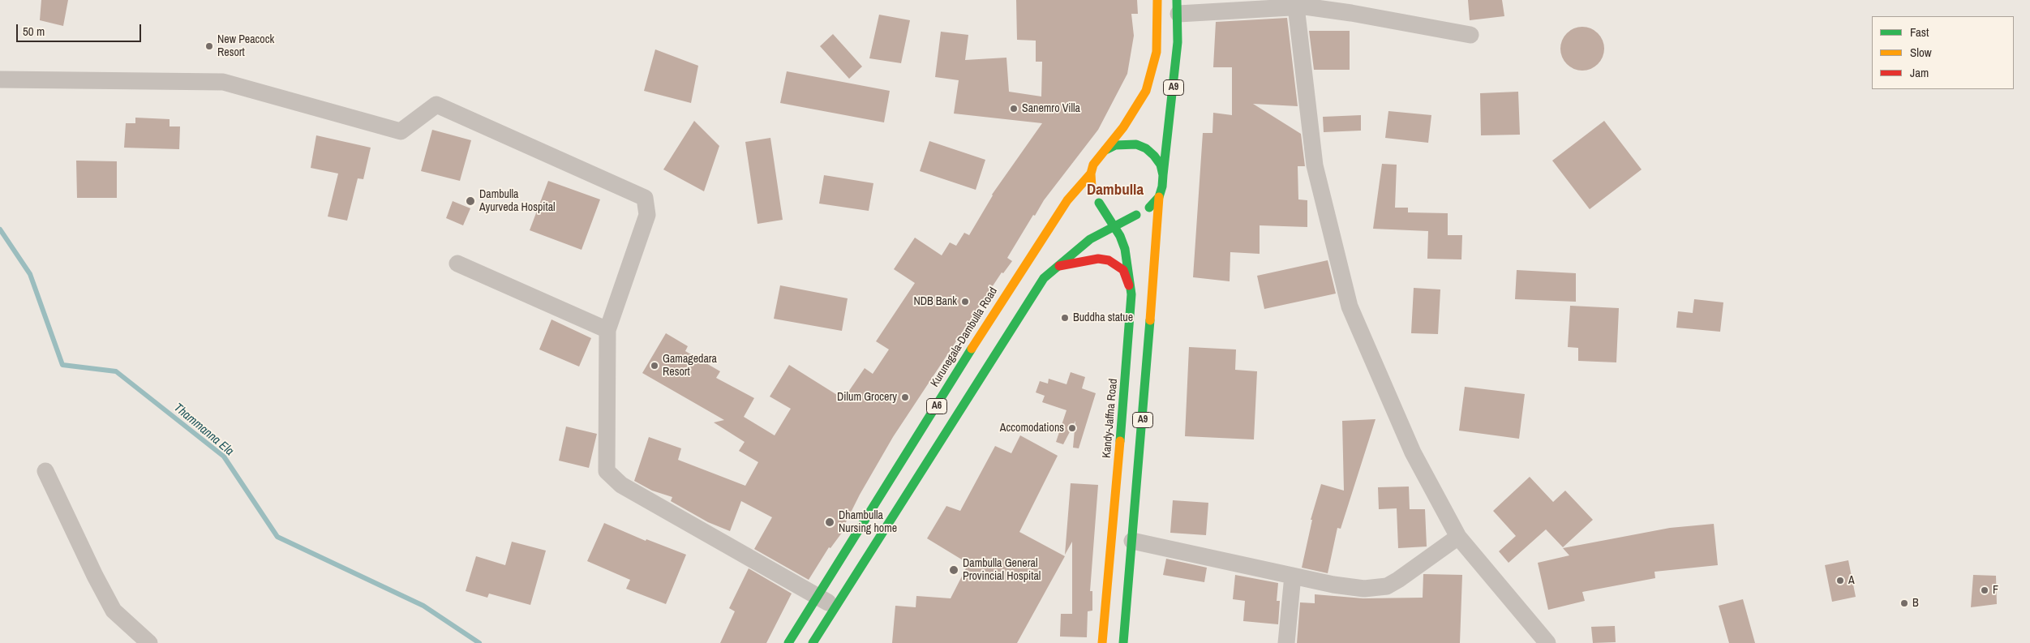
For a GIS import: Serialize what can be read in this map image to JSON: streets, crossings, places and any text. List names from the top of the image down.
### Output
{
  "streets": {
    "highway": [
      "A9",
      "Kurunegala-Dambulla Road",
      "A6",
      "Kandy-Jaffna Road"
    ]
  },
  "crossings": [
    ["A9", "Kurunegala-Dambulla Road"],
    ["A9", "Kandy-Jaffna Road"],
    ["Kurunegala-Dambulla Road", "Kandy-Jaffna Road"]
  ],
  "districts": ["Dambulla"],
  "water": ["Thammanna Ela"],
  "places": [
    "New Peacock Resort",
    "Sanemro Villa",
    "Dambulla Ayurveda Hospital",
    "NDB Bank",
    "Buddha statue",
    "Gamagedara Resort",
    "Dilum Grocery",
    "Accomodations",
    "Dhambulla Nursing home",
    "Dambulla General Provincial Hospital",
    "A",
    "F",
    "B"
  ],
  "legend": ["Fast", "Slow", "Jam"],
  "scale_bar": "50 m"
}
